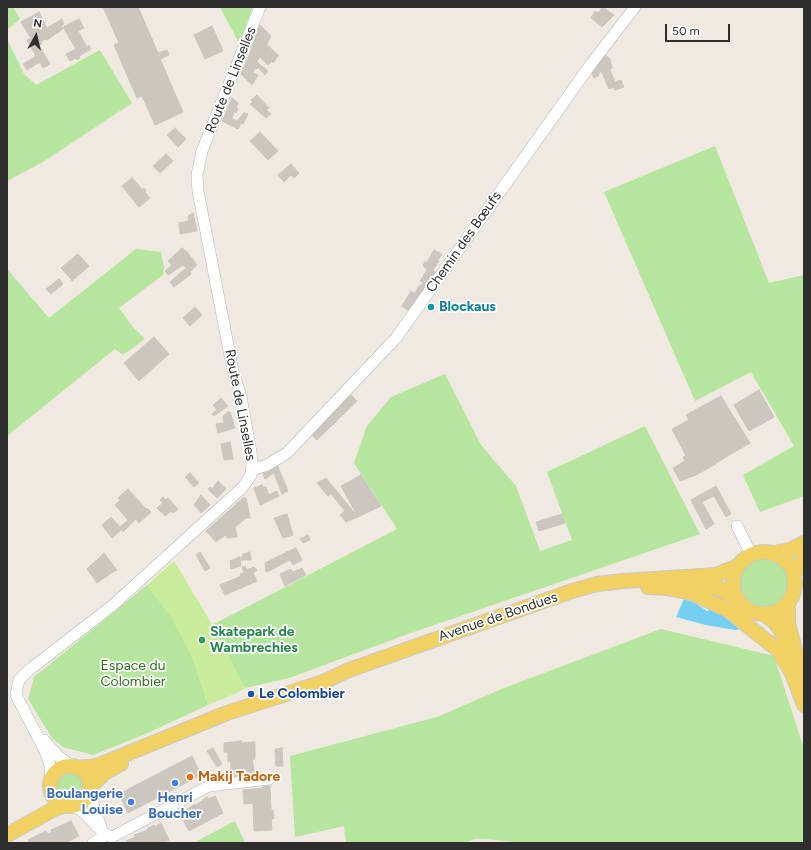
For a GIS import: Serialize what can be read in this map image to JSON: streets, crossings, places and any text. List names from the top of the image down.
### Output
{
  "streets": {
    "main road": ["Avenue de Bondues"],
    "street": ["Route de Linselles", "Chemin des Bœufs"]
  },
  "crossings": [
    ["Route de Linselles", "Chemin des Bœufs"],
    ["Route de Linselles", "Avenue de Bondues"]
  ],
  "parks": ["Espace du Colombier"],
  "places": [
    "Blockaus",
    "Skatepark de Wambrechies",
    "Le Colombier",
    "Makij Tadore",
    "Henri Boucher",
    "Boulangerie Louise"
  ],
  "scale_bar": "50 m",
  "north": "top"
}
